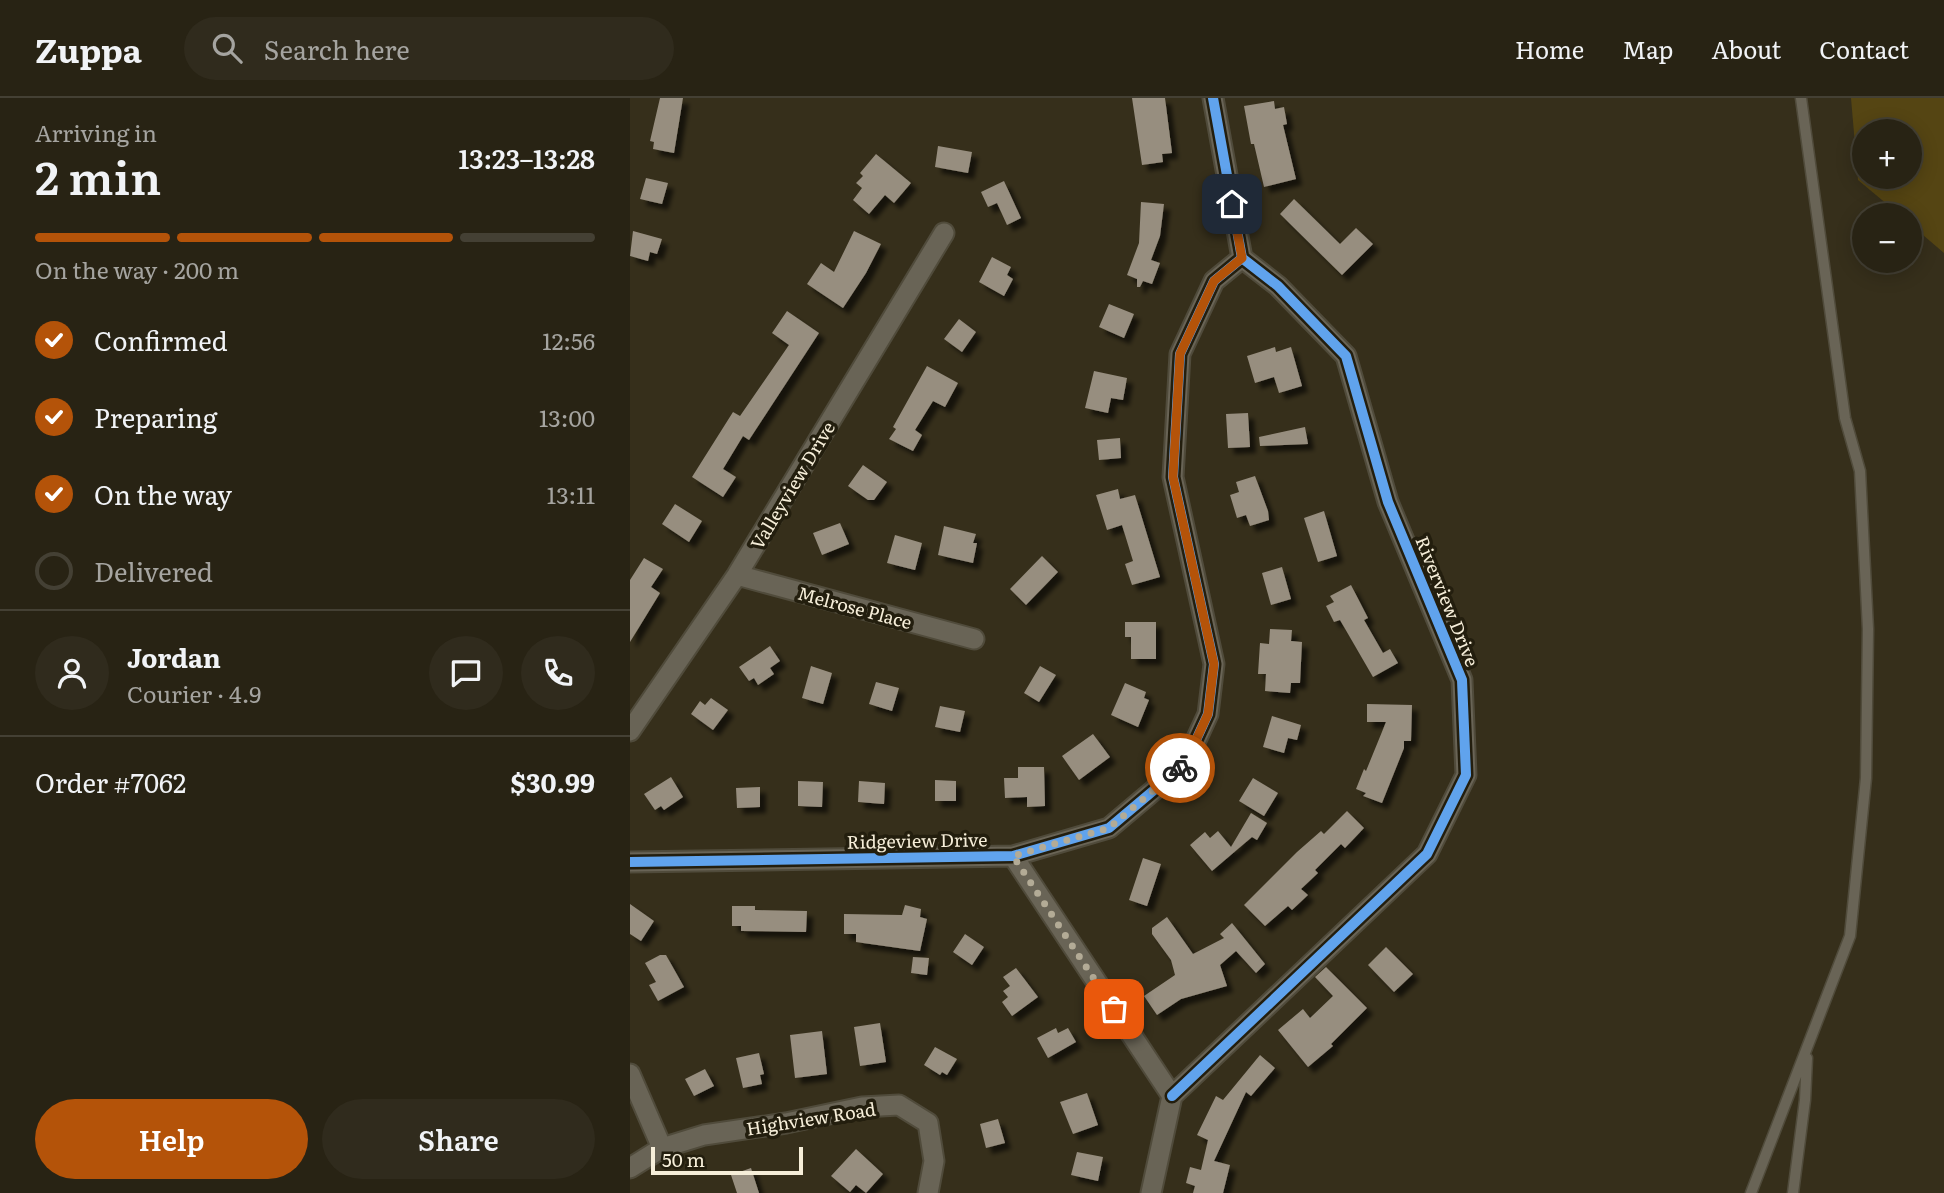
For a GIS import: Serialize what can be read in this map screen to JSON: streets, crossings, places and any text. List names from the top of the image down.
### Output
{
  "streets": {
    "street": [
      "Valleyview Drive",
      "Riverview Drive",
      "Melrose Place",
      "Ridgeview Drive",
      "Highview Road"
    ]
  },
  "crossings": [
    ["Valleyview Drive", "Melrose Place"],
    ["Riverview Drive", "Ridgeview Drive"]
  ],
  "scale_bar": "50 m",
  "page": {
    "header": "Zuppa",
    "search": "Search here",
    "nav": [
      "Home",
      "Map",
      "About",
      "Contact"
    ],
    "heading": ["2 min", "Arriving in", "13:23–13:28"],
    "panel": [
      "Jordan",
      "Courier · 4.9",
      "Order #7062",
      "$30.99"
    ],
    "map_buttons": ["+", "−"],
    "bar": "On the way · 200 m",
    "list": [
      ["Confirmed", "12:56"],
      ["Preparing", "13:00"],
      ["On the way", "13:11"],
      "Delivered"
    ],
    "buttons": ["Help", "Share"],
    "scale": "50 m"
  }
}
